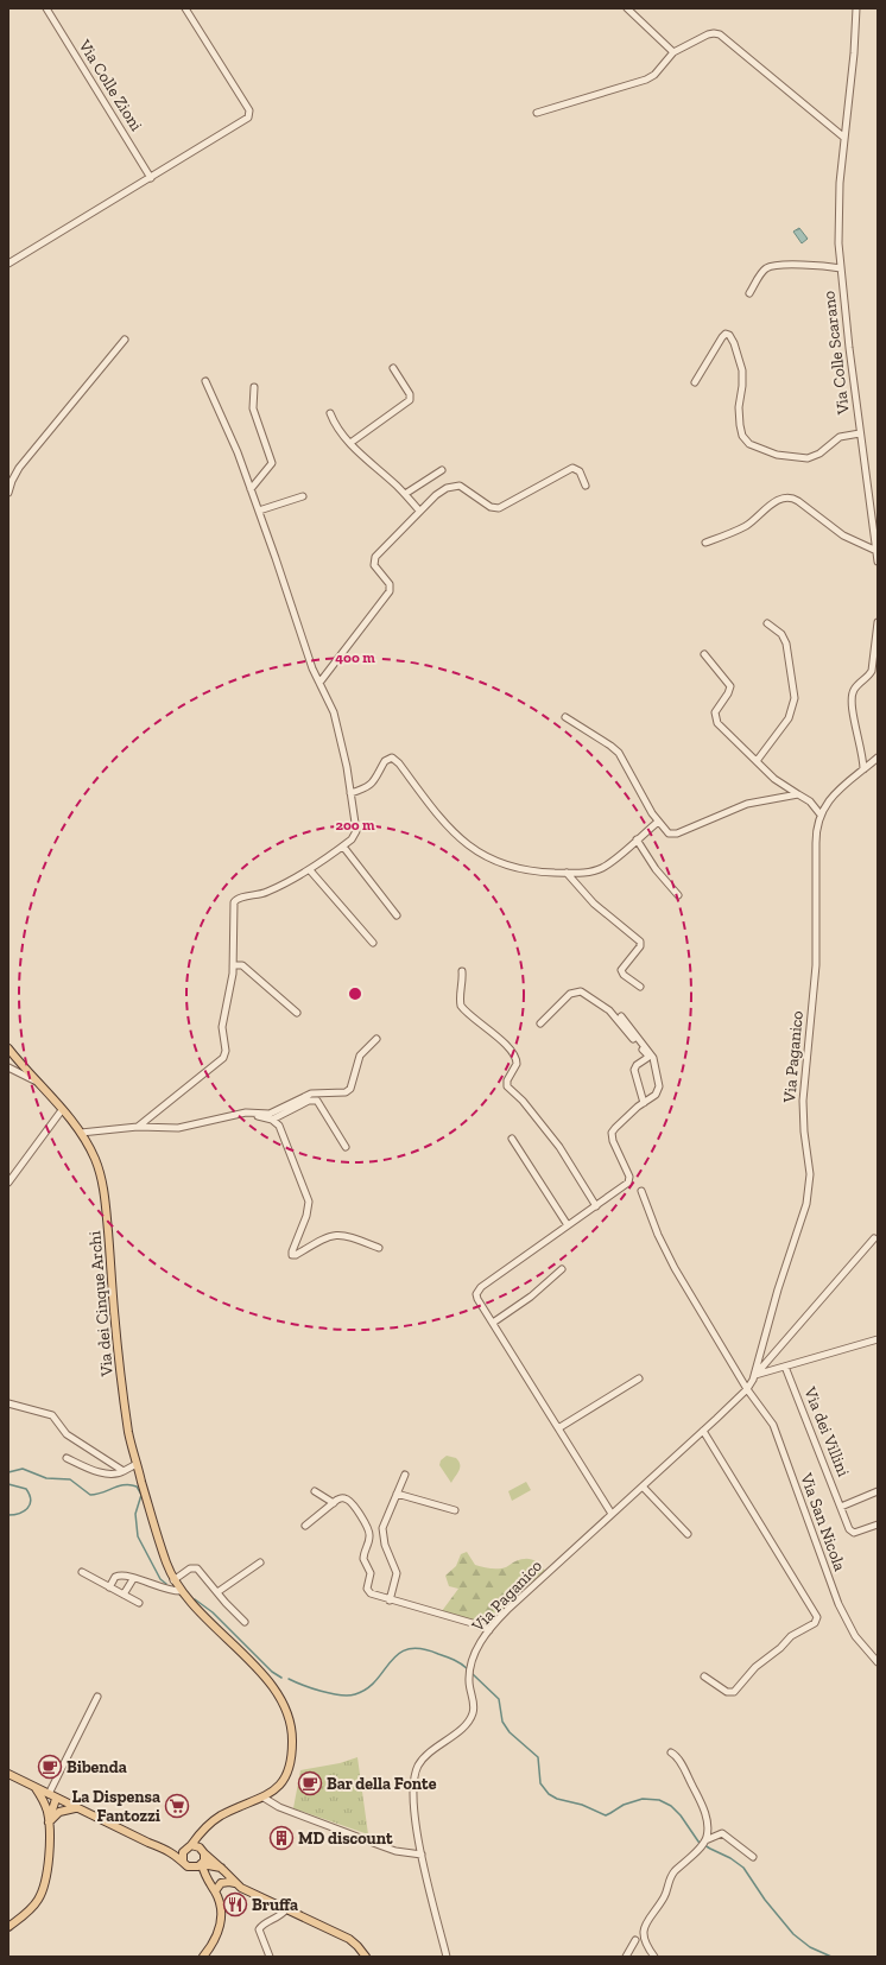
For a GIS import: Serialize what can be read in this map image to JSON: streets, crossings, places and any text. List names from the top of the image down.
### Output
{
  "streets": {
    "main road": ["Via dei Cinque Archi"],
    "street": [
      "Via Colle Zioni",
      "Via Colle Scarano",
      "Via Paganico",
      "Via dei Villini",
      "Via San Nicola"
    ]
  },
  "crossings": [
    ["Via Paganico", "Via San Nicola"]
  ],
  "places": {
    "cafe": ["Bibenda", "Bar della Fonte"],
    "supermarket": ["La Dispensa Fantozzi"],
    "building": ["MD discount"],
    "restaurant": ["Bruffa"]
  },
  "rings": ["400 m", "200 m"]
}
